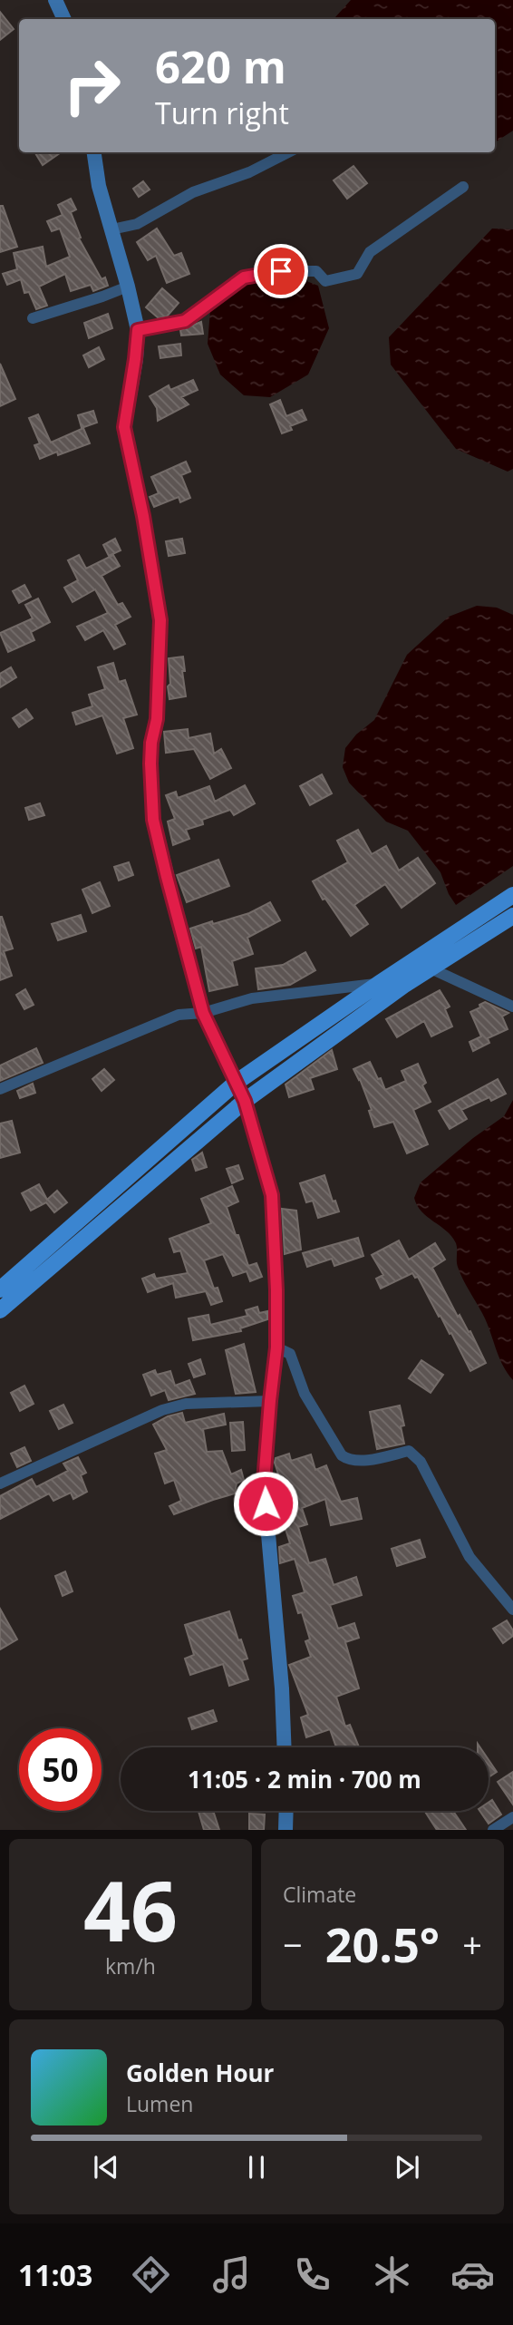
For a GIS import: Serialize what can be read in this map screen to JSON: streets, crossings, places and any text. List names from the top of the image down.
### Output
{
  "page": {
    "turn": ["620 m", "Turn right"],
    "limit": "50",
    "trip": "11:05 · 2 min · 700 m",
    "tile": [
      ["46", "km/h"],
      "Climate"
    ],
    "heat": ["−", "20.5°", "+"],
    "song": ["Golden Hour", "Lumen"],
    "tabs": "11:03"
  }
}
